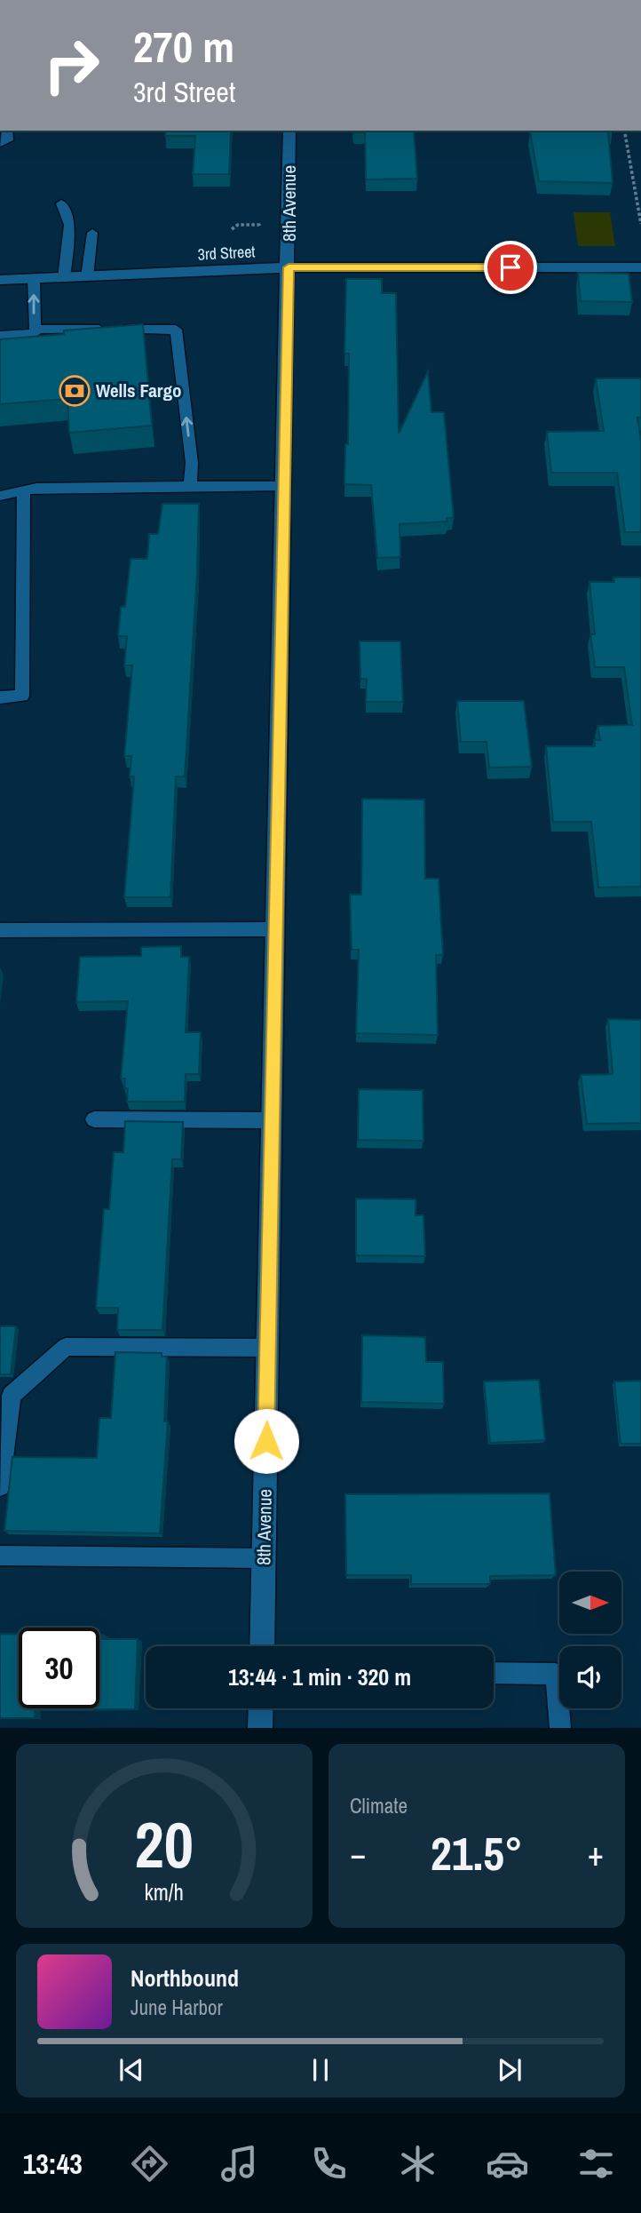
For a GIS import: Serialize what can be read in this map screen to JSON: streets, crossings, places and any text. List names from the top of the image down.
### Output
{
  "streets": {
    "street": ["8th Avenue", "3rd Street"]
  },
  "crossings": [
    ["8th Avenue", "3rd Street"]
  ],
  "places": {
    "bank": ["Wells Fargo"]
  },
  "north": "right",
  "page": {
    "turn": ["270 m", "3rd Street"],
    "limit": "30",
    "trip": "13:44 · 1 min · 320 m",
    "tile": "Climate",
    "heat": ["−", "21.5°", "+"],
    "song": ["Northbound", "June Harbor"],
    "tabs": "13:43",
    "gauge": ["20", "km/h"]
  }
}
